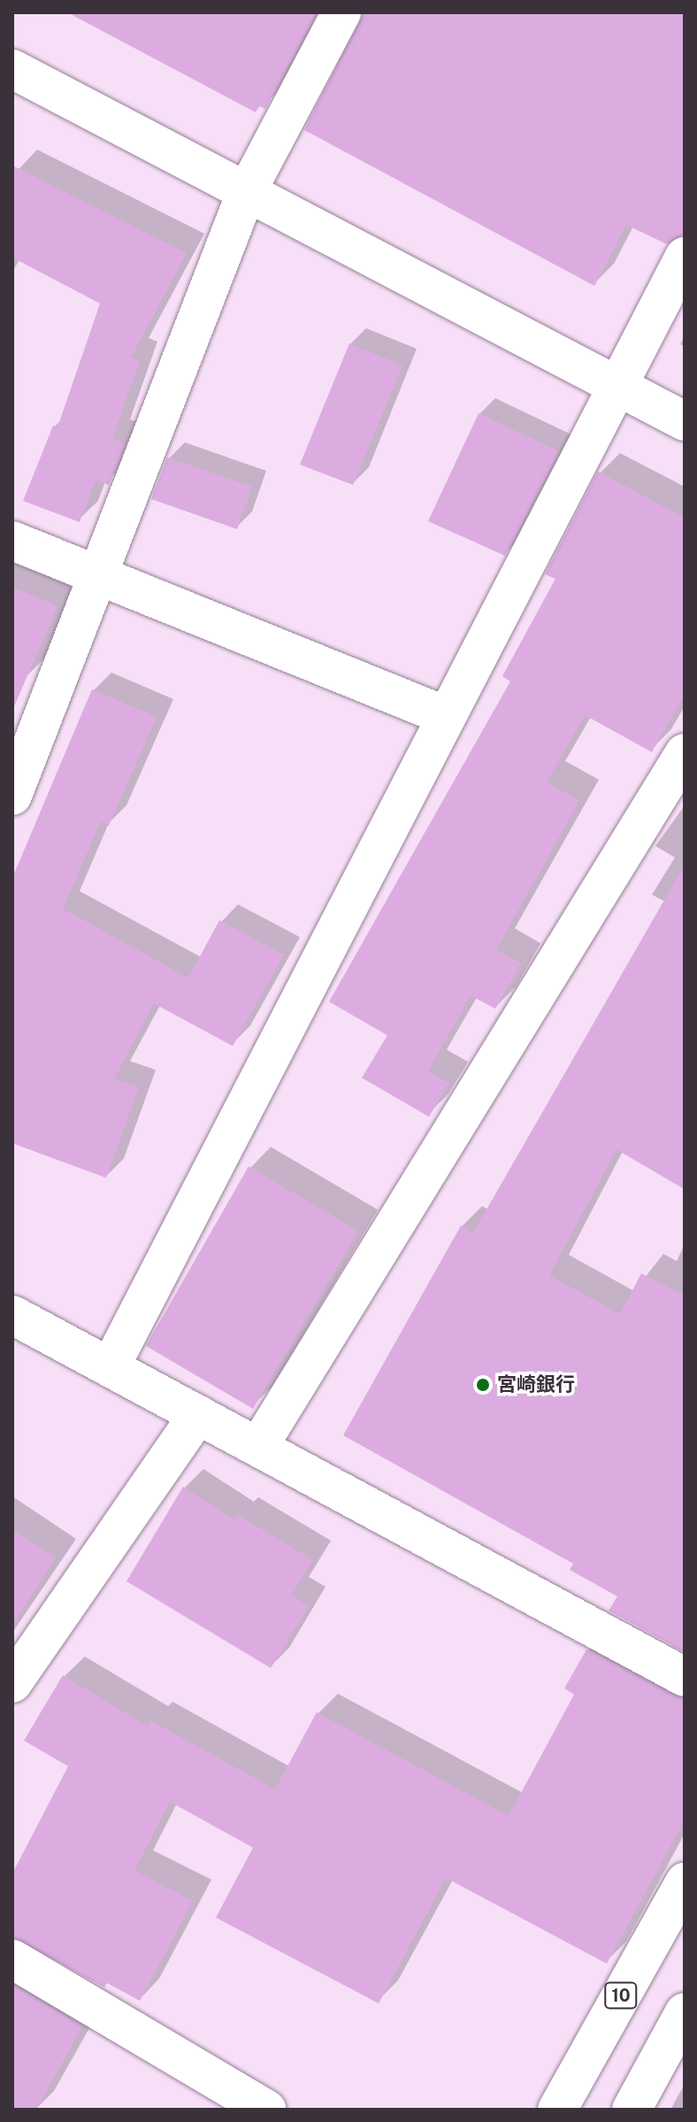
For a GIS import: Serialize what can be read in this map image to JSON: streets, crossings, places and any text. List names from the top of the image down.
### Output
{
  "streets": {
    "main road": ["10"]
  },
  "places": ["宮崎銀行"]
}
